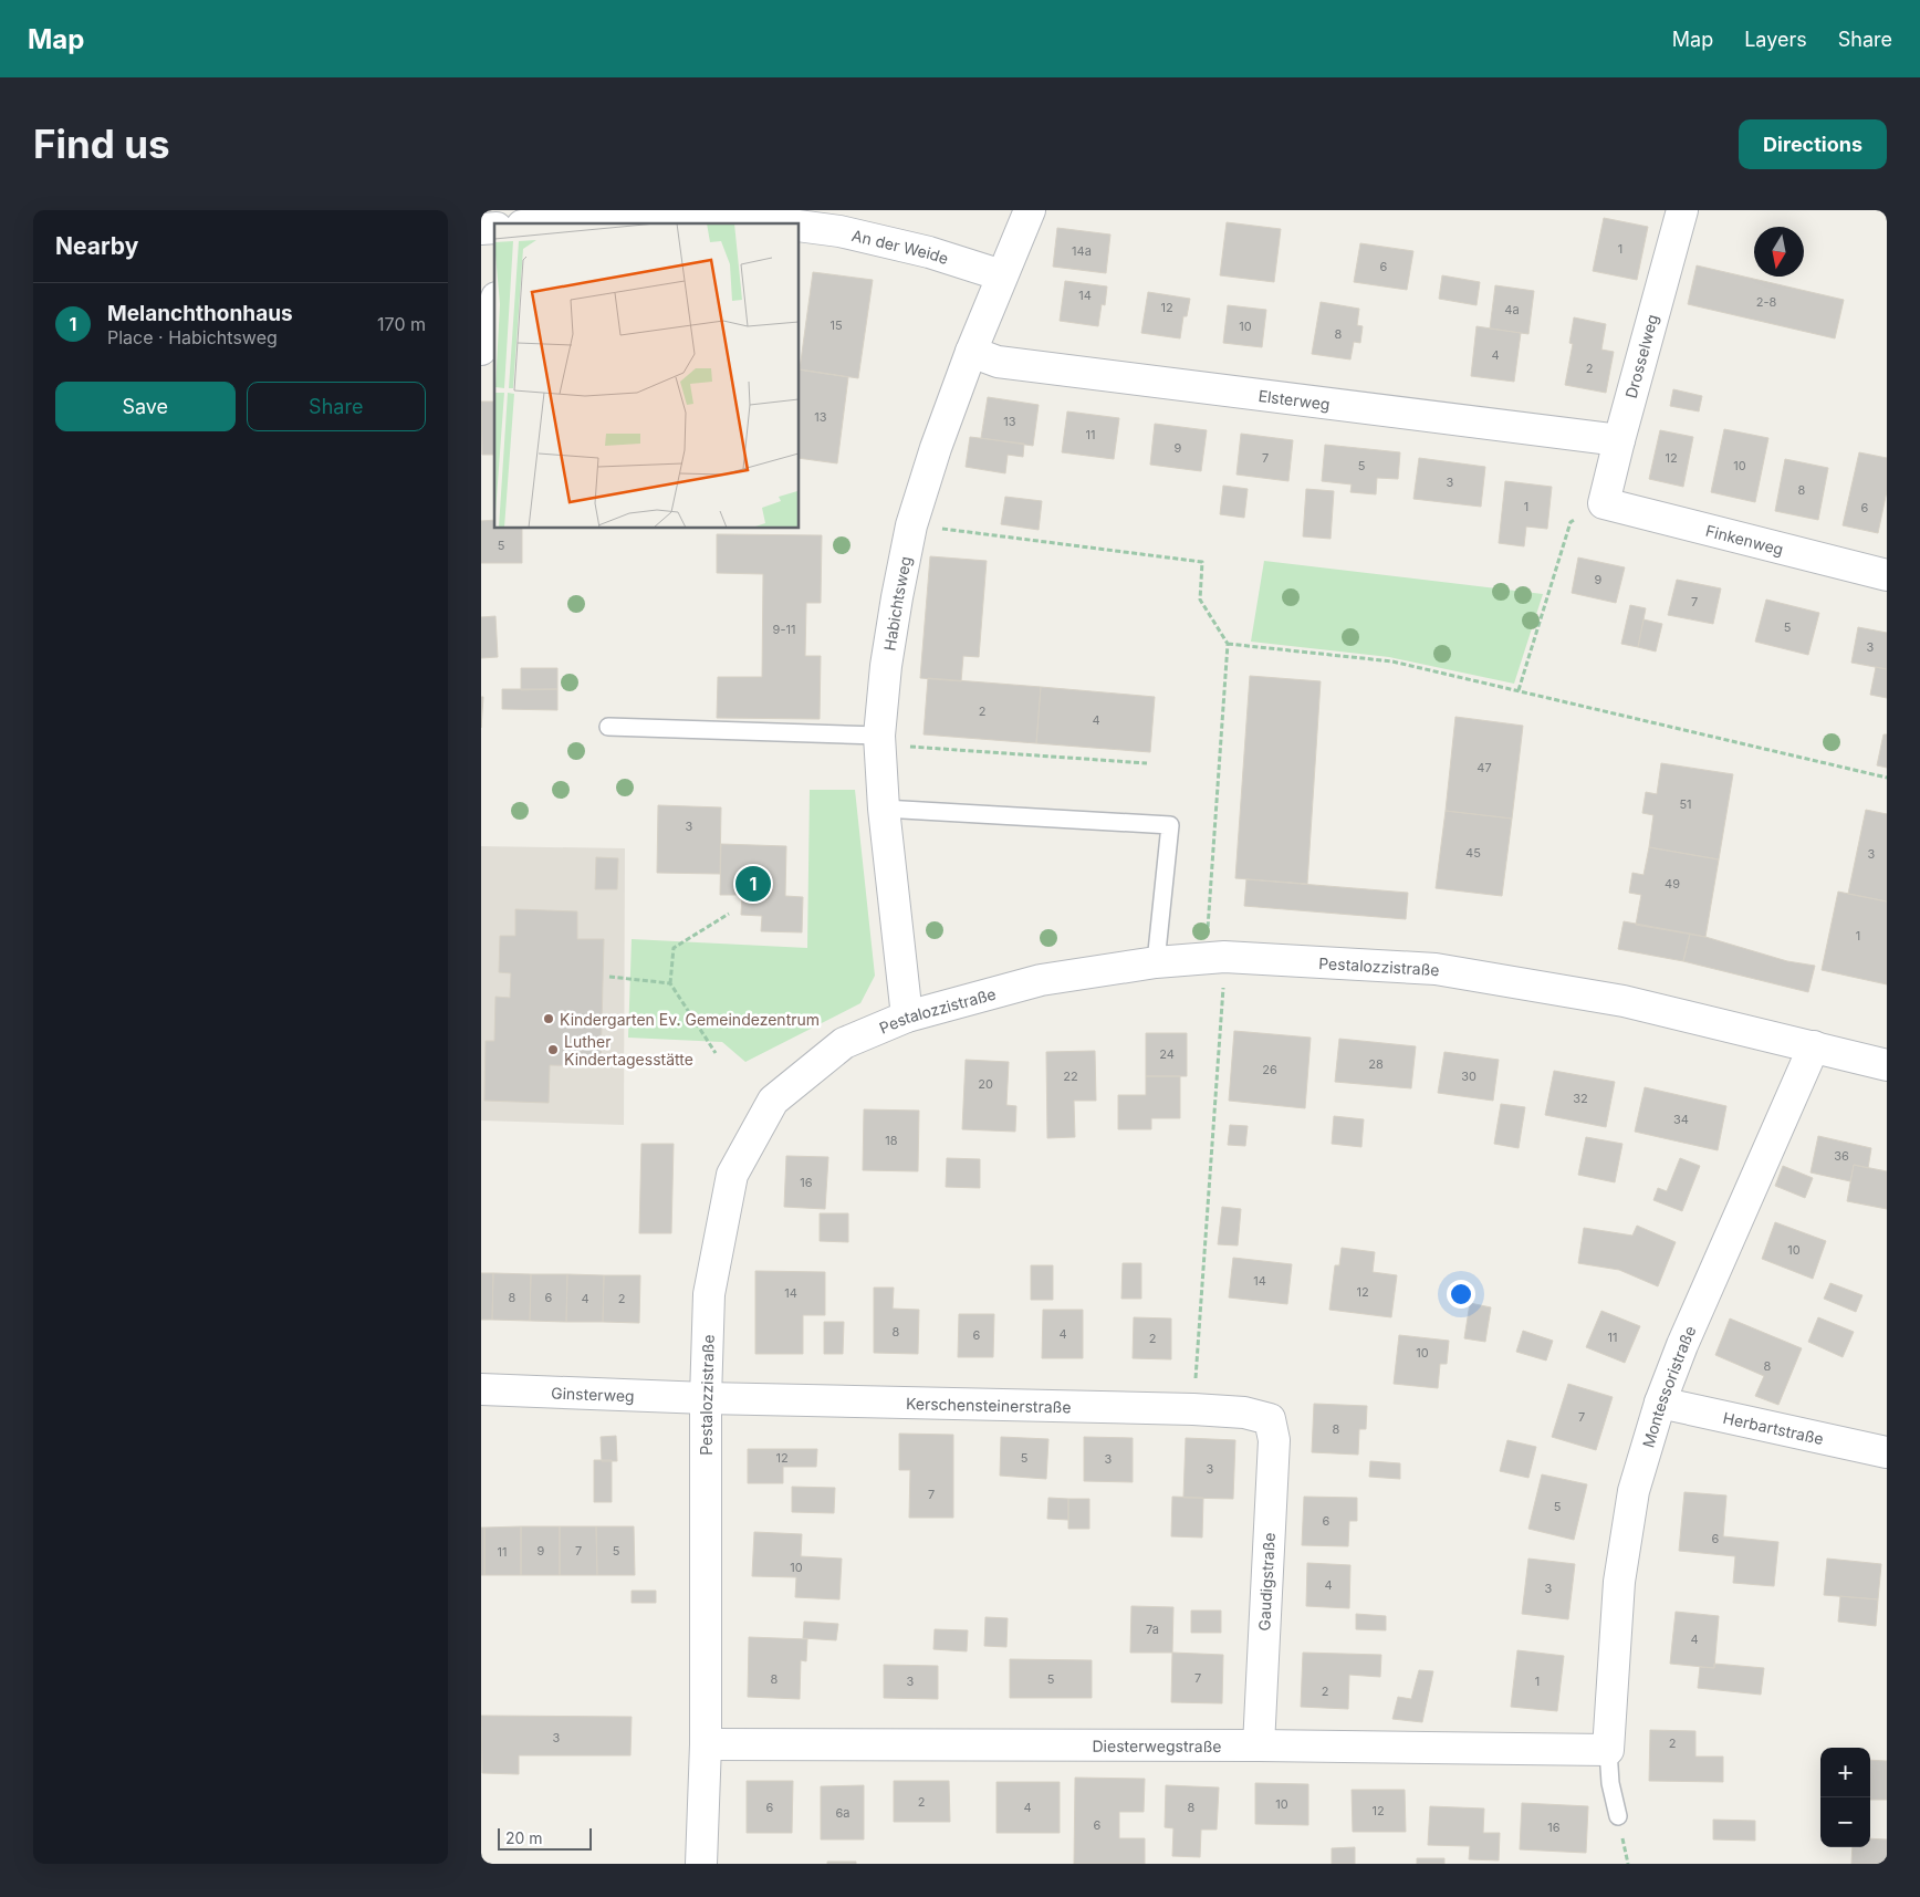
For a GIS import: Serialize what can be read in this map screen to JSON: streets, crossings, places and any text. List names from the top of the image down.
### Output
{
  "streets": {
    "street": [
      "An der Weide",
      "Drosselweg",
      "Elsterweg",
      "Finkenweg",
      "Habichtsweg",
      "Pestalozzistraße",
      "Montessoristraße",
      "Ginsterweg",
      "Kerschensteinerstraße",
      "Herbartstraße",
      "Gaudigstraße",
      "Diesterwegstraße"
    ]
  },
  "crossings": [
    ["An der Weide", "Habichtsweg"],
    ["Drosselweg", "Elsterweg"],
    ["Drosselweg", "Finkenweg"],
    ["Elsterweg", "Habichtsweg"],
    ["Habichtsweg", "Pestalozzistraße"],
    ["Pestalozzistraße", "Montessoristraße"],
    ["Pestalozzistraße", "Ginsterweg"],
    ["Pestalozzistraße", "Kerschensteinerstraße"],
    ["Pestalozzistraße", "Diesterwegstraße"],
    ["Montessoristraße", "Herbartstraße"],
    ["Montessoristraße", "Diesterwegstraße"],
    ["Ginsterweg", "Kerschensteinerstraße"],
    ["Kerschensteinerstraße", "Gaudigstraße"],
    ["Gaudigstraße", "Diesterwegstraße"]
  ],
  "places": ["Kindergarten Ev. Gemeindezentrum", "Luther Kindertagesstätte"],
  "house_numbers": [
    "1",
    "14a",
    "6",
    "14",
    "2-8",
    "12",
    "4a",
    "15",
    "10",
    "8",
    "4",
    "2",
    "13",
    "13",
    "11",
    "9",
    "7",
    "12",
    "5",
    "10",
    "3",
    "8",
    "1",
    "6",
    "5",
    "9",
    "7",
    "5",
    "9-11",
    "3",
    "2",
    "4",
    "47",
    "51",
    "3",
    "45",
    "3",
    "49",
    "1",
    "24",
    "28",
    "26",
    "22",
    "30",
    "20",
    "32",
    "34",
    "18",
    "36",
    "16",
    "10",
    "14",
    "12",
    "14",
    "8",
    "6",
    "4",
    "2",
    "8",
    "4",
    "6",
    "11",
    "2",
    "10",
    "8",
    "7",
    "8",
    "12",
    "5",
    "3",
    "3",
    "7",
    "5",
    "6",
    "6",
    "9",
    "7",
    "5",
    "11",
    "10",
    "4",
    "3",
    "7a",
    "4",
    "7",
    "8",
    "5",
    "3",
    "1",
    "2",
    "3",
    "2",
    "2",
    "10",
    "6",
    "4",
    "8",
    "12",
    "6a",
    "6",
    "16"
  ],
  "scale_bar": "20 m",
  "north": "bottom",
  "page": {
    "header": "Map",
    "nav": ["Map", "Layers", "Share"],
    "buttons": [
      "Directions",
      ["Save", "Share"]
    ],
    "title": "Find us",
    "heading": "Nearby",
    "list": [
      {
        "mark": "1",
        "name": "Melanchthonhaus",
        "note": "Place · Habichtsweg",
        "value": "170 m"
      }
    ],
    "pins": "1",
    "map_buttons": ["+", "−"],
    "scale": "20 m"
  }
}
